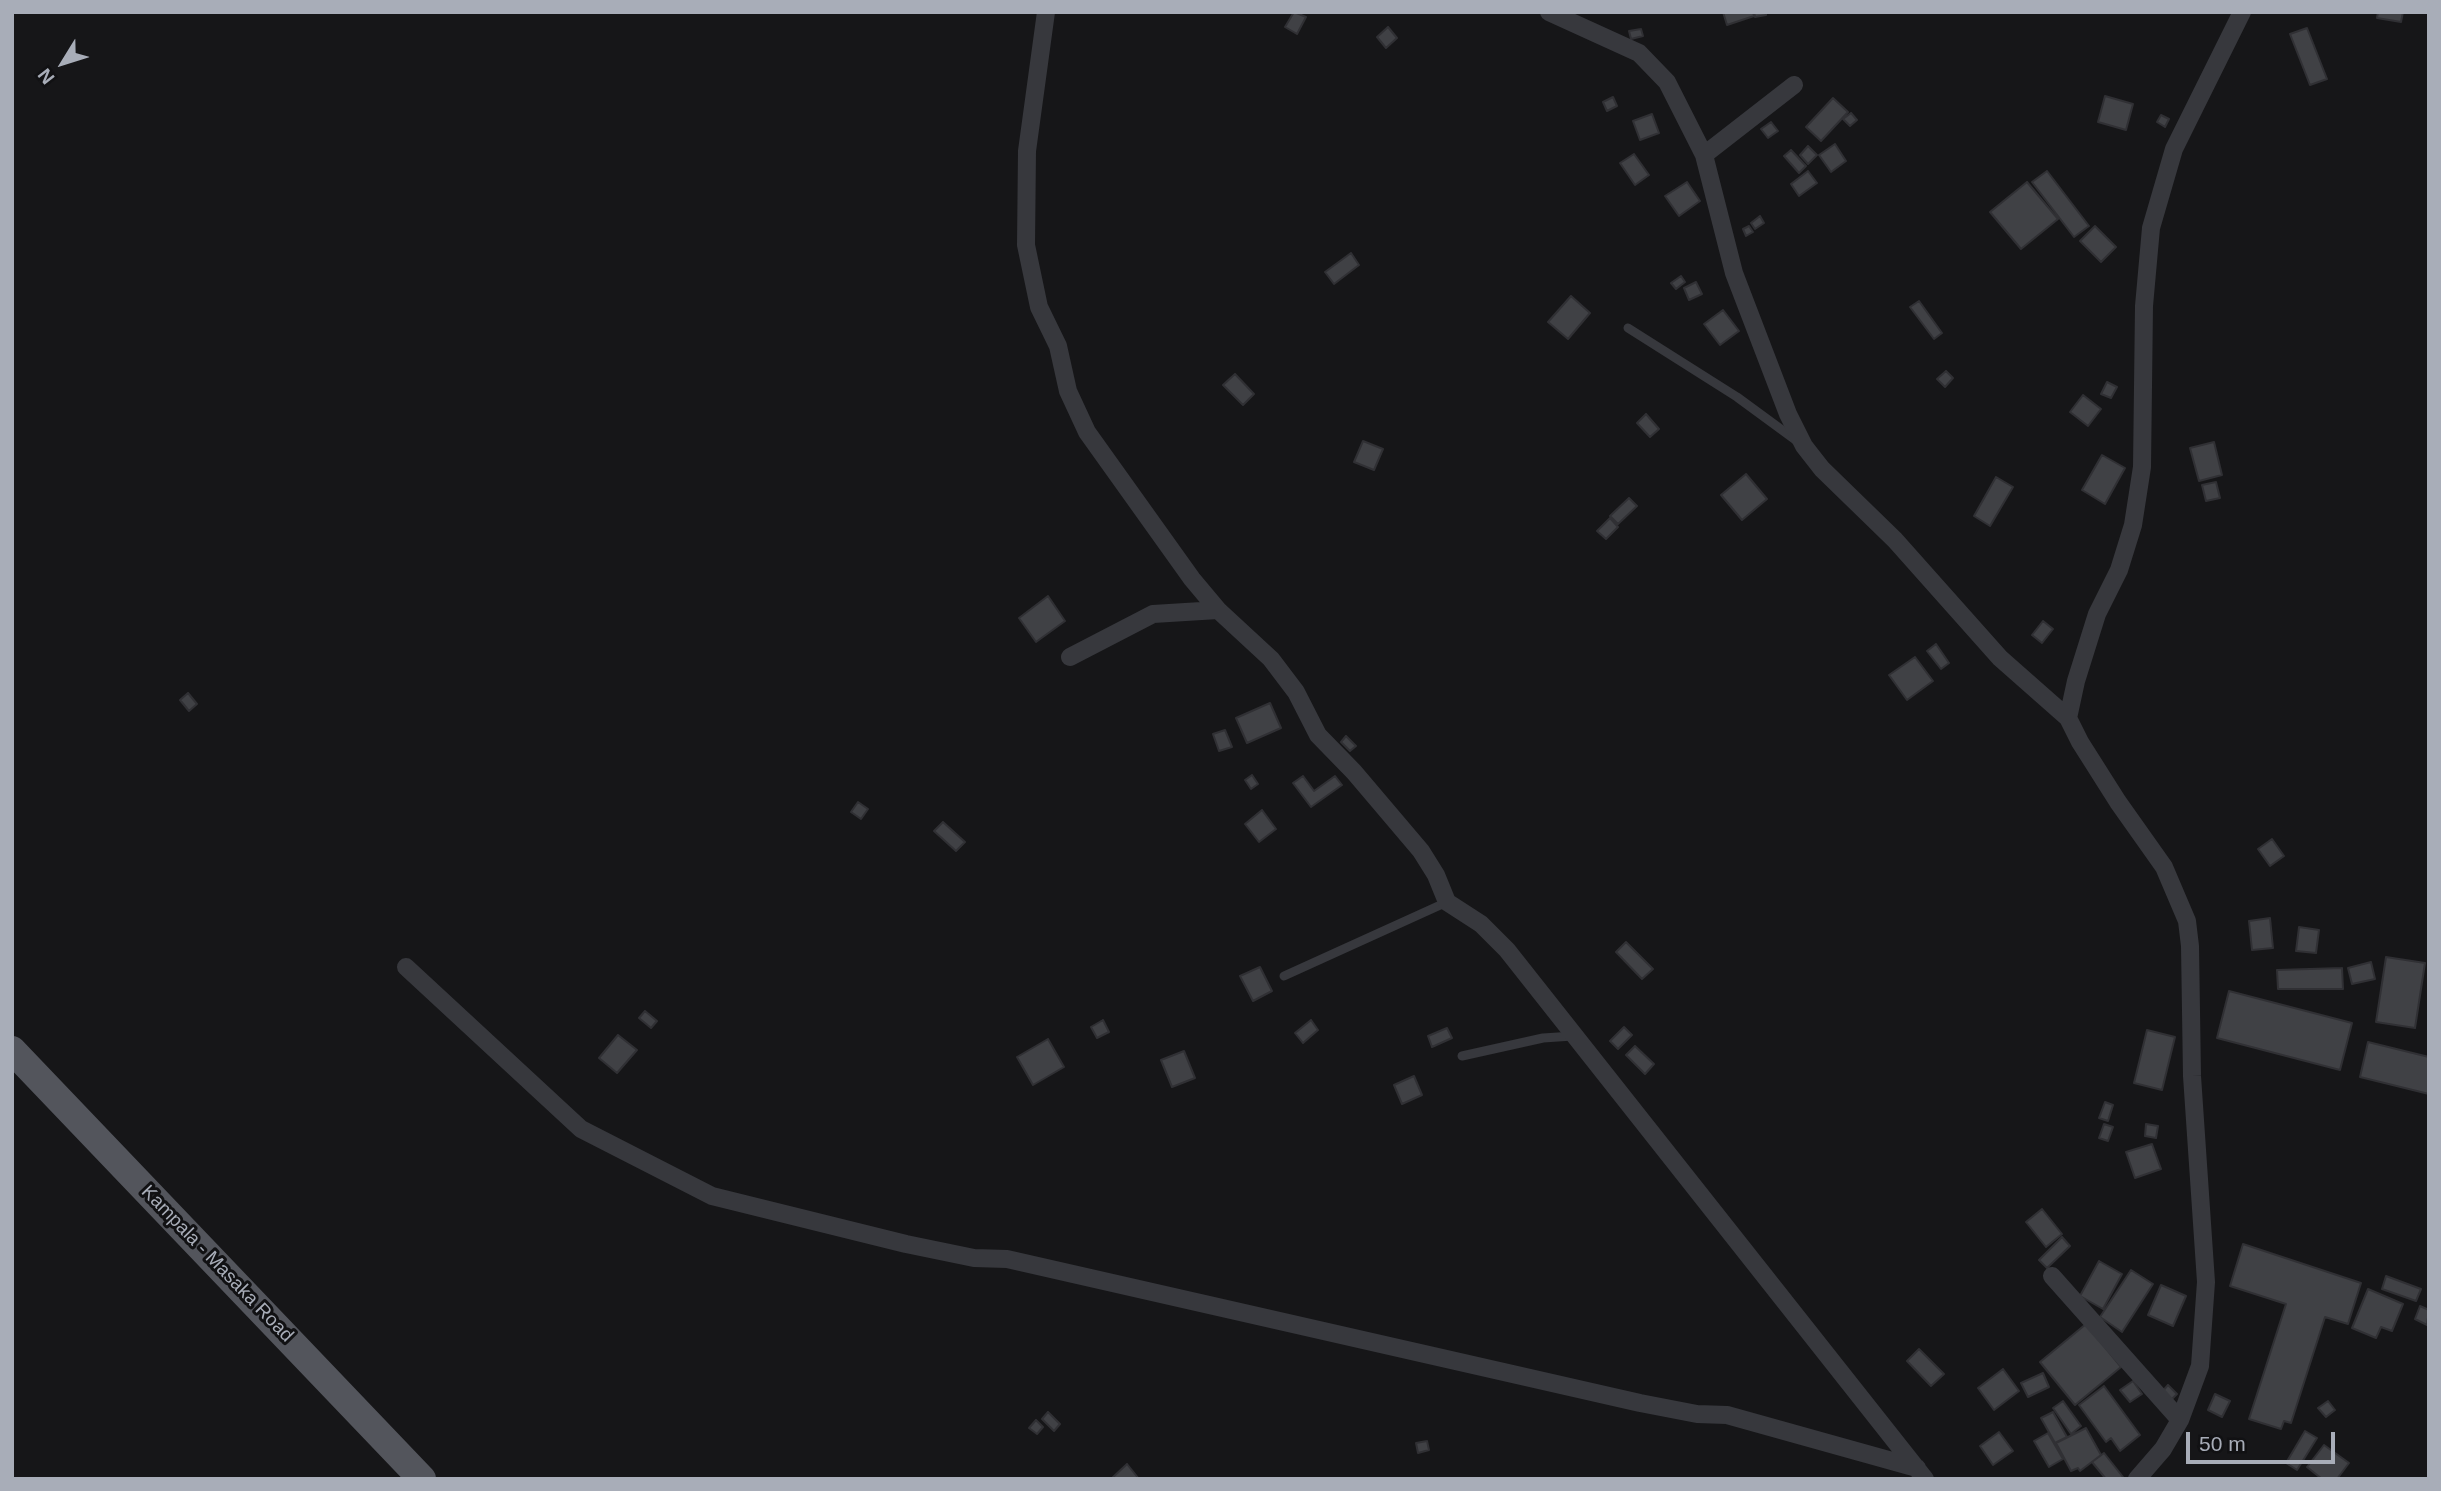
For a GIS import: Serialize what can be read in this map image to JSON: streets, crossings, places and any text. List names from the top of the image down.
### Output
{
  "streets": {
    "main road": ["Kampala - Masaka Road"]
  },
  "scale_bar": "50 m",
  "north": "bottom left"
}
